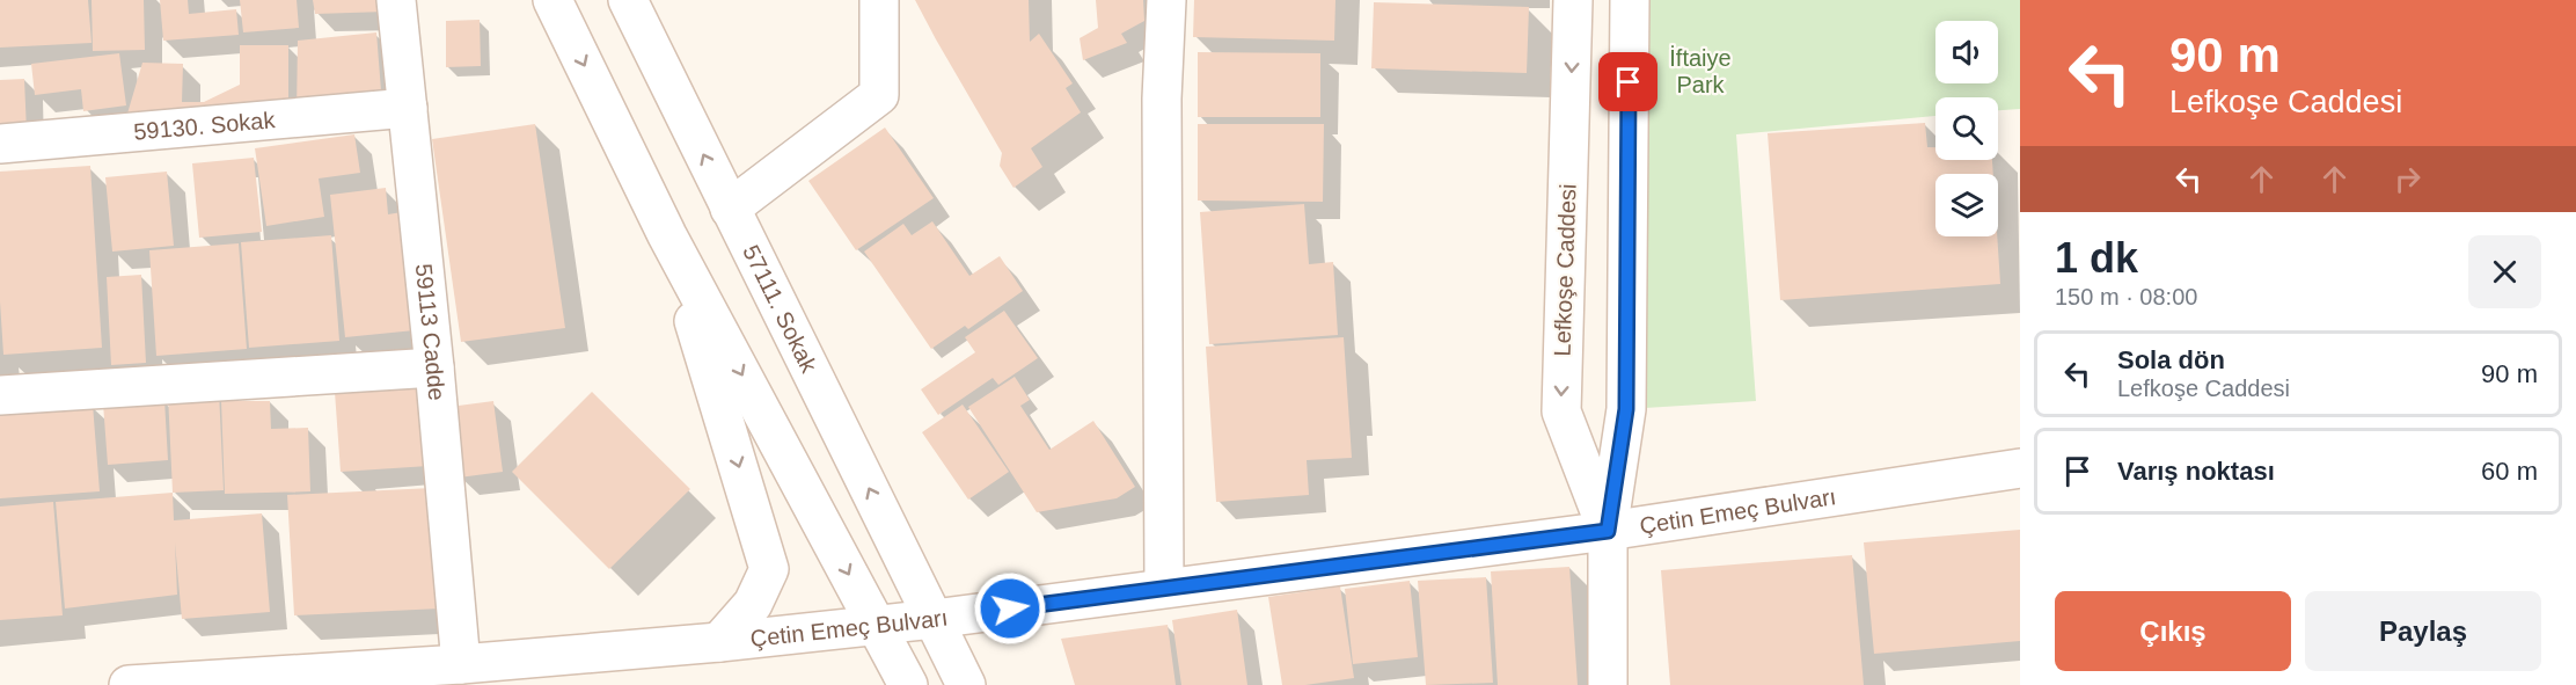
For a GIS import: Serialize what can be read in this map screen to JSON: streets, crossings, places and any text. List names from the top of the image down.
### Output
{
  "streets": {
    "main road": [
      "59130. Sokak",
      "Lefkoşe Caddesi",
      "57111. Sokak",
      "59113 Cadde",
      "Çetin Emeç Bulvarı"
    ]
  },
  "crossings": [
    ["59130. Sokak", "59113 Cadde"],
    ["Lefkoşe Caddesi", "Çetin Emeç Bulvarı"],
    ["57111. Sokak", "Çetin Emeç Bulvarı"],
    ["59113 Cadde", "Çetin Emeç Bulvarı"]
  ],
  "parks": ["İftaiye Park"],
  "page": {
    "turn": ["90 m", "Lefkoşe Caddesi"],
    "heading": ["1 dk", "150 m · 08:00"],
    "list": [
      {
        "name": "Sola dön",
        "note": "Lefkoşe Caddesi",
        "value": "90 m"
      },
      {
        "name": "Varış noktası",
        "value": "60 m"
      }
    ],
    "buttons": ["Çıkış", "Paylaş"]
  }
}
